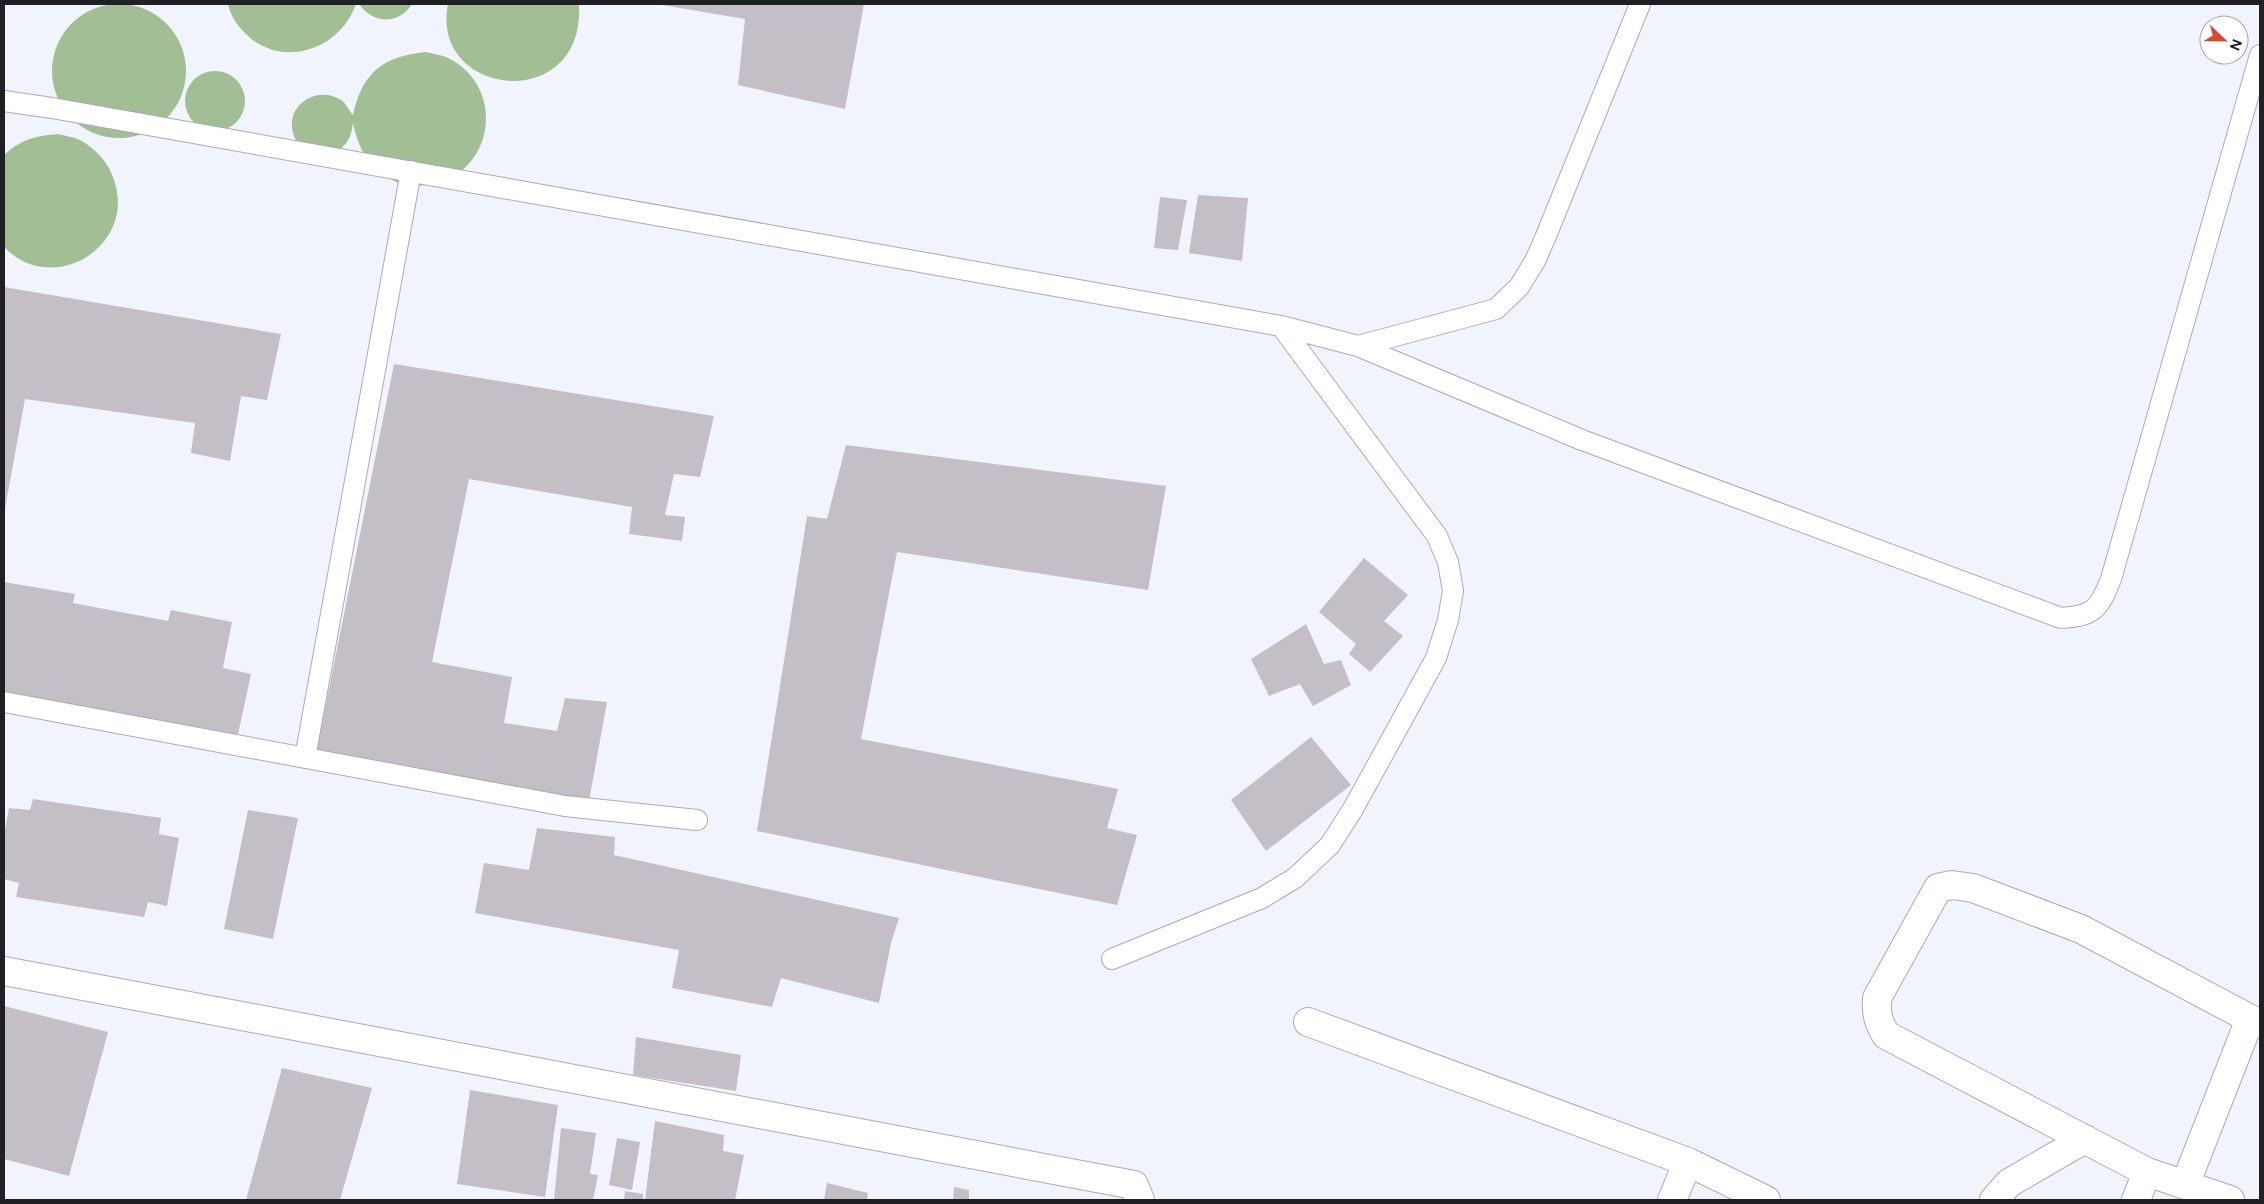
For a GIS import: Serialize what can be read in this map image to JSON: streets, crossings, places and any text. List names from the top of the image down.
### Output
{
  "north": "right"
}
